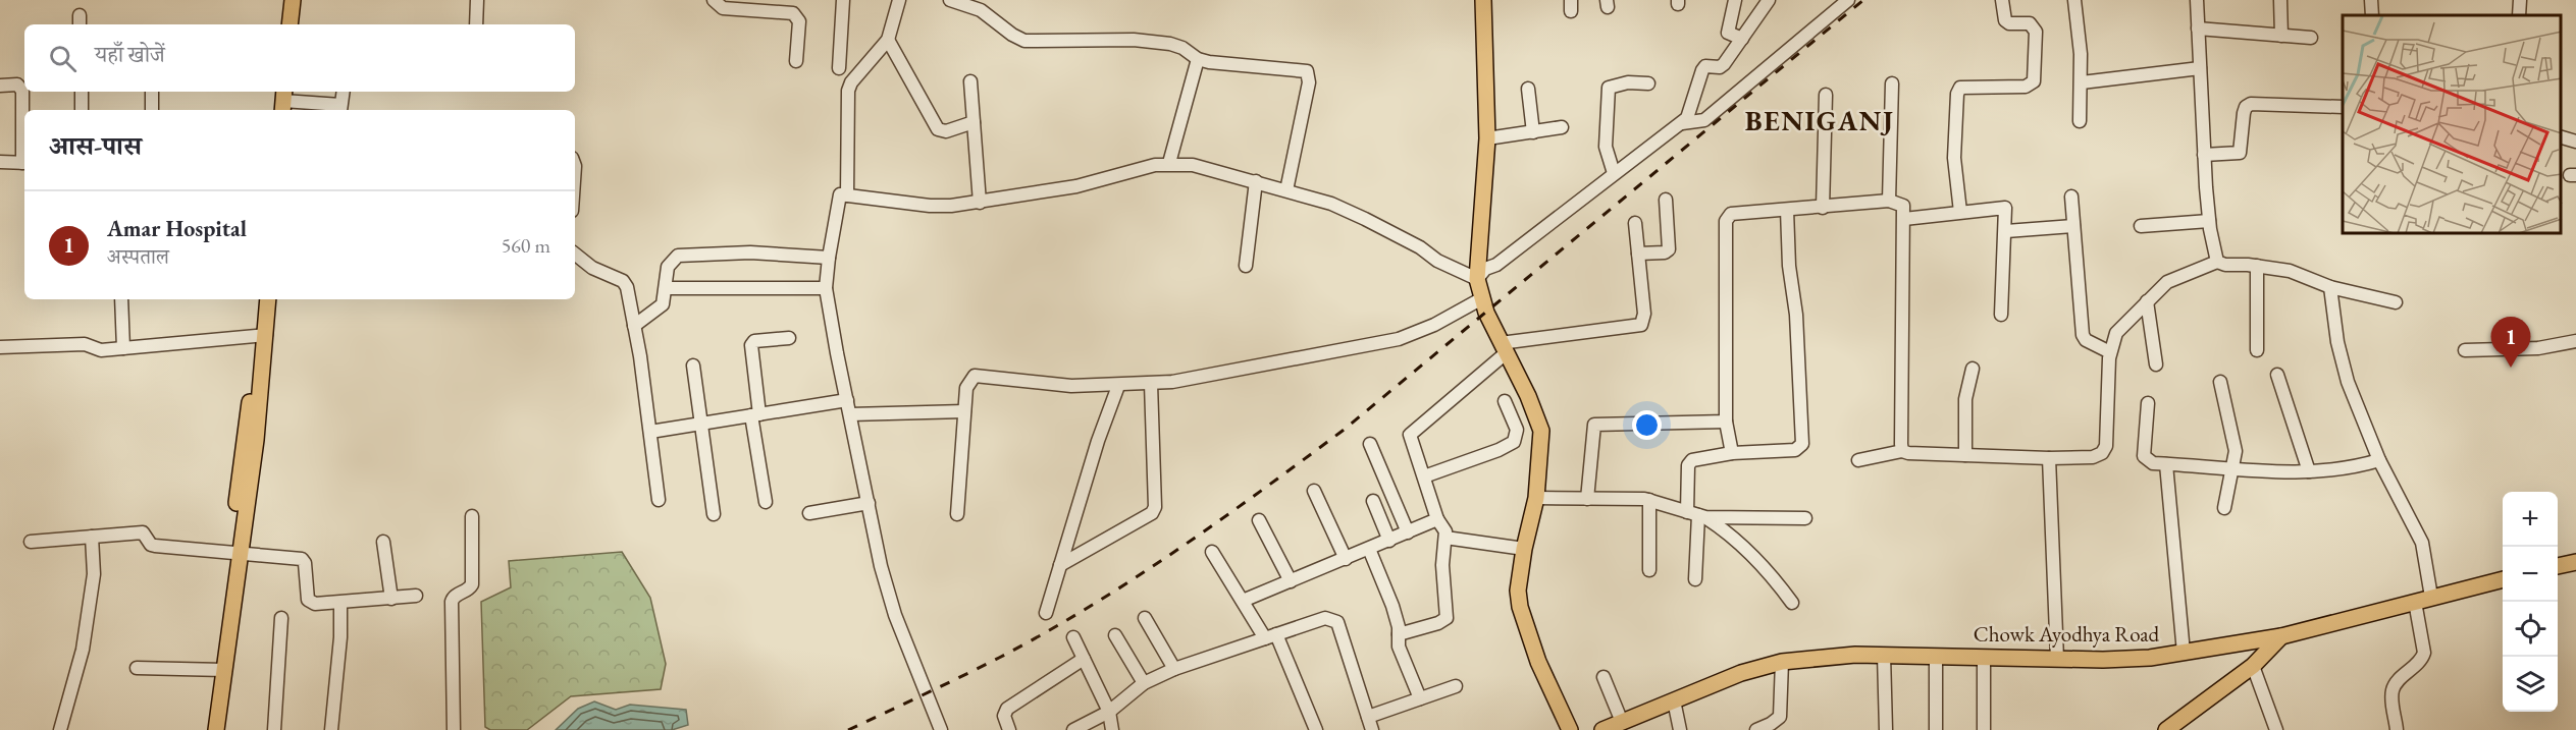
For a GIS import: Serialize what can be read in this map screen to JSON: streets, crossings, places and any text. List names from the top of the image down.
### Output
{
  "streets": {
    "main road": ["Chowk Ayodhya Road"]
  },
  "districts": ["BENIGANJ"],
  "page": {
    "search": "यहाँ खोजें",
    "heading": "आस-पास",
    "list": [
      {
        "mark": "1",
        "name": "Amar Hospital",
        "note": "अस्पताल",
        "value": "560 m"
      }
    ],
    "pins": "1",
    "map_buttons": ["+", "−"]
  }
}
